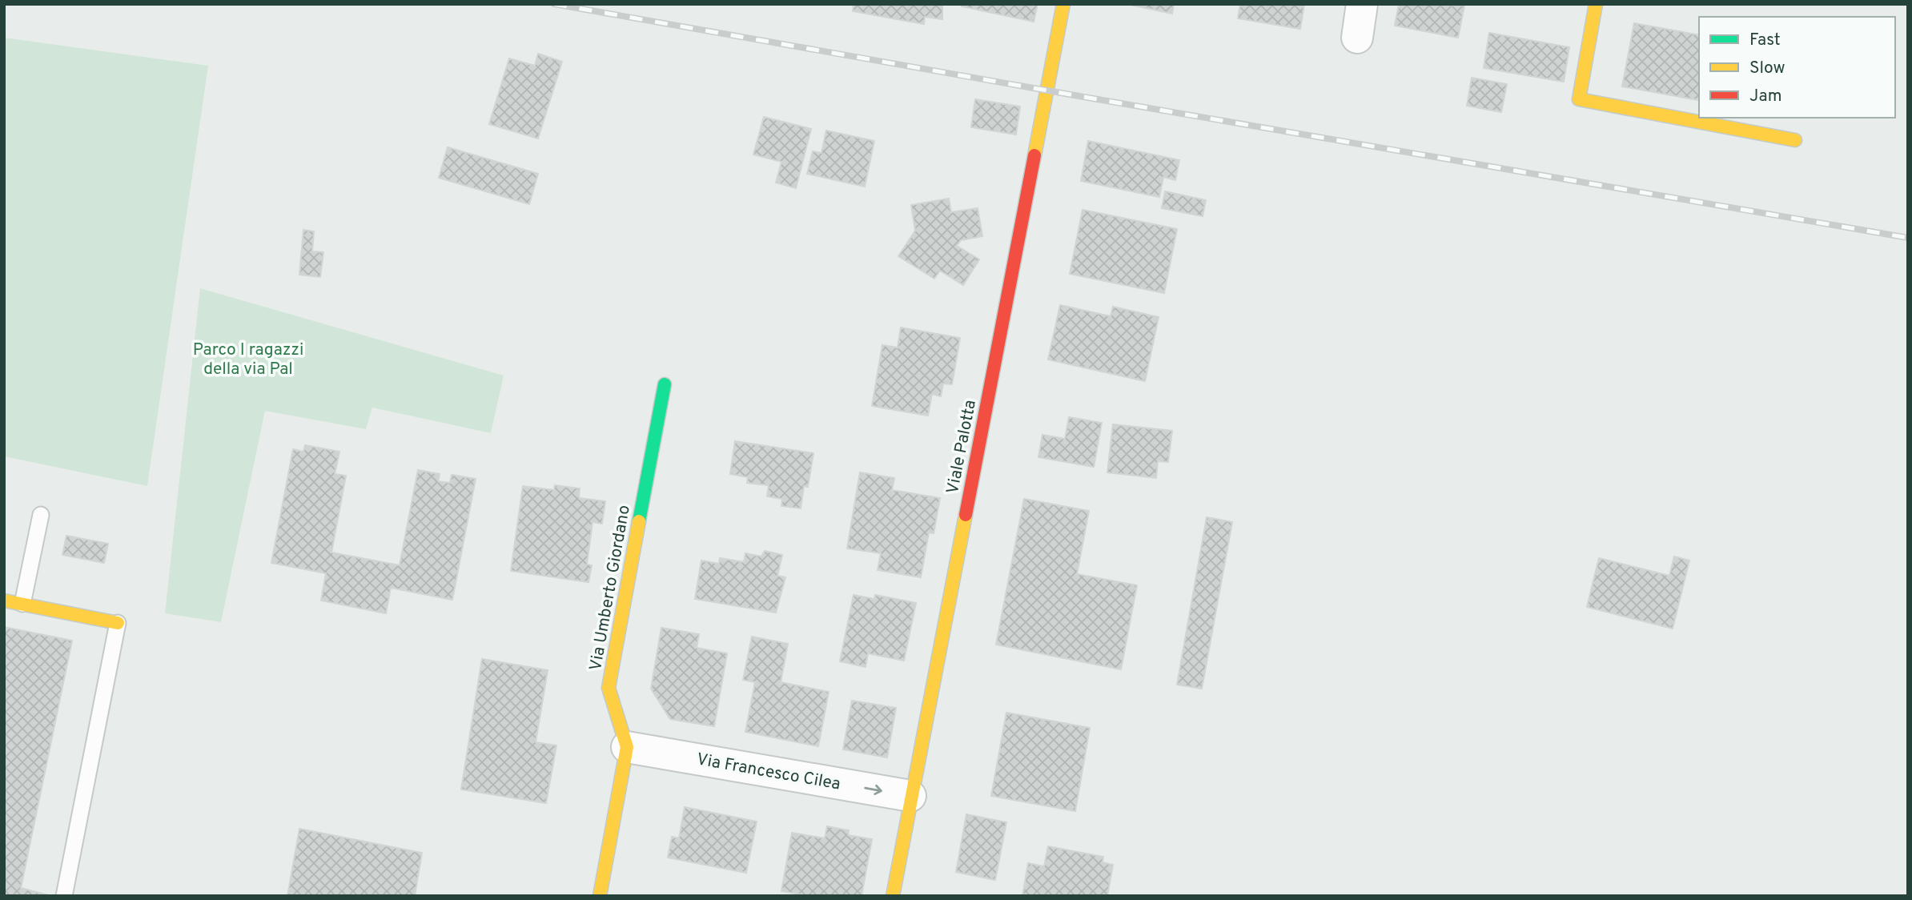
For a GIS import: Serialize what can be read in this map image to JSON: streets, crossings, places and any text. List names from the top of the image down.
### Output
{
  "streets": {
    "street": ["Viale Palotta", "Via Umberto Giordano", "Via Francesco Cilea"]
  },
  "crossings": [
    ["Viale Palotta", "Via Francesco Cilea"],
    ["Via Umberto Giordano", "Via Francesco Cilea"]
  ],
  "one_way": ["Via Francesco Cilea"],
  "parks": ["Parco I ragazzi della via Pal"],
  "legend": ["Fast", "Slow", "Jam"]
}
